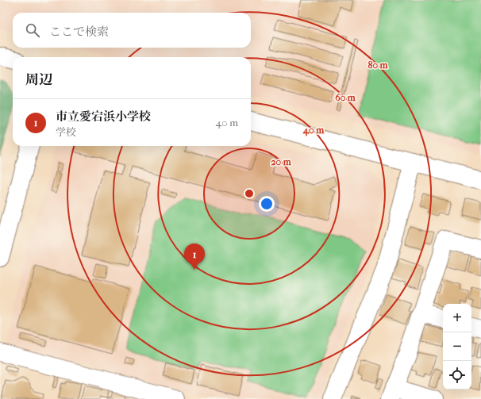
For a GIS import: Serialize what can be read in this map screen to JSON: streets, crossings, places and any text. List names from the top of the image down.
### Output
{
  "page": {
    "search": "ここで検索",
    "heading": "周辺",
    "list": [
      {
        "mark": "1",
        "name": "市立愛宕浜小学校",
        "note": "学校",
        "value": "40 m"
      }
    ],
    "pins": "1",
    "map_buttons": ["+", "−"]
  },
  "rings": [
    "80 m",
    "60 m",
    "40 m",
    "20 m"
  ]
}
